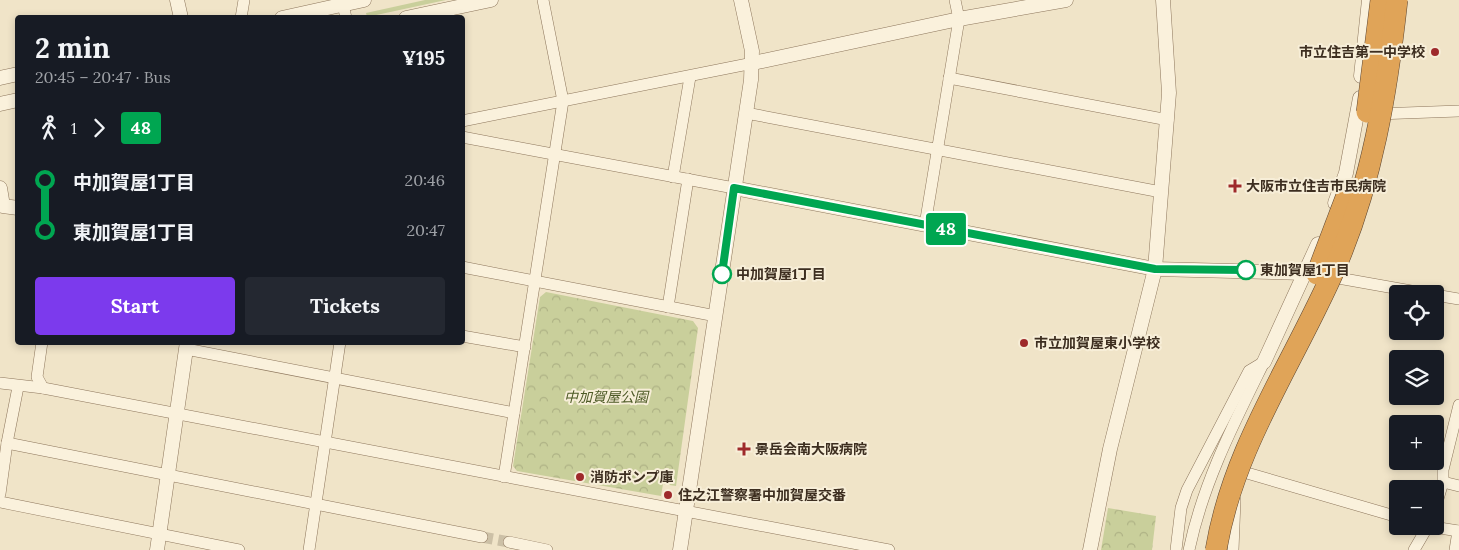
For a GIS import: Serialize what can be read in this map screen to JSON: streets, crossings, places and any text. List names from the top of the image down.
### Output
{
  "parks": ["中加賀屋公園"],
  "places": {
    "other": [
      "市立住吉第一中学校",
      "東加賀屋1丁目",
      "中加賀屋1丁目",
      "市立加賀屋東小学校",
      "消防ポンプ庫",
      "住之江警察署中加賀屋交番"
    ],
    "health": ["大阪市立住吉市民病院", "景岳会南大阪病院"]
  },
  "lines": ["bus line 48"],
  "page": {
    "on_map": "48",
    "heading": ["2 min", "20:45 – 20:47 · Bus", "¥195"],
    "legs": ["1", "48"],
    "list": [
      {
        "name": "中加賀屋1丁目",
        "value": "20:46"
      },
      {
        "name": "東加賀屋1丁目",
        "value": "20:47"
      }
    ],
    "buttons": ["Start", "Tickets"],
    "map_buttons": ["+", "−"]
  }
}
